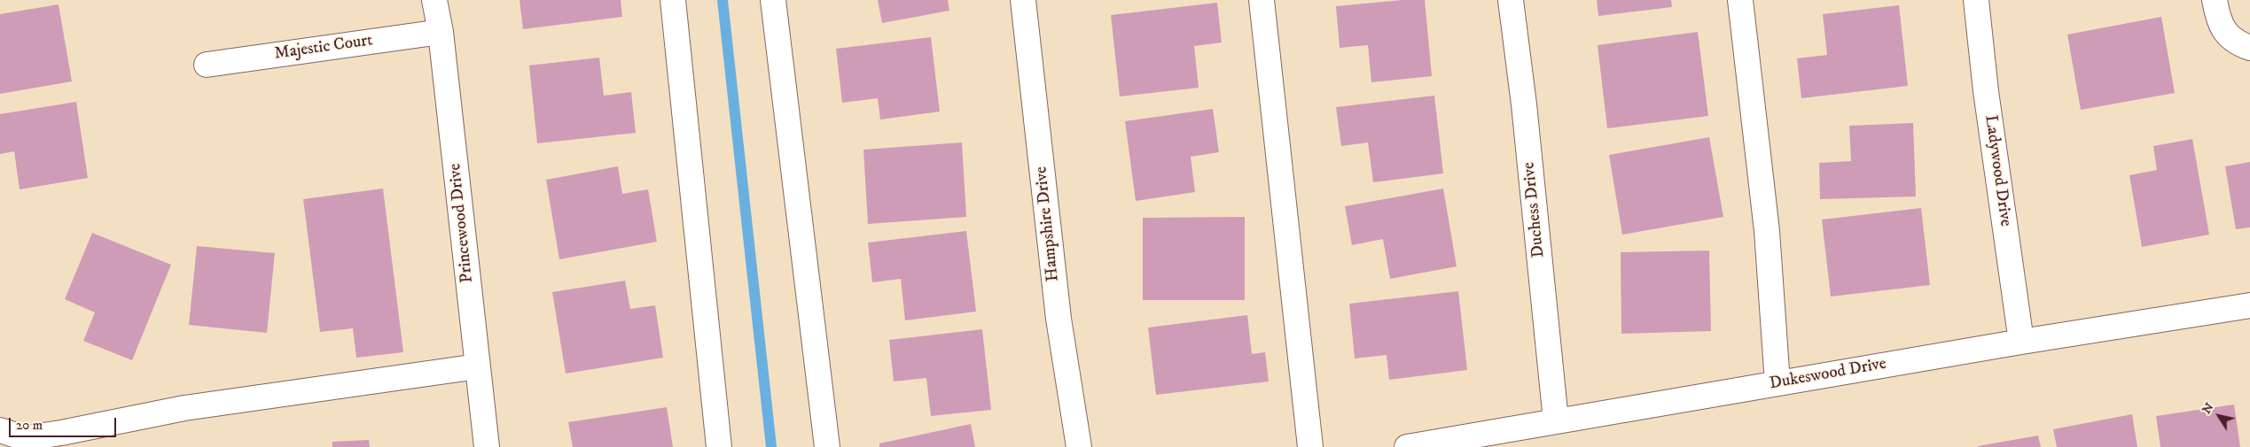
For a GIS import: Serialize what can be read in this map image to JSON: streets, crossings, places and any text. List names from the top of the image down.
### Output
{
  "streets": {
    "street": [
      "Majestic Court",
      "Ladywood Drive",
      "Duchess Drive",
      "Princewood Drive",
      "Hampshire Drive",
      "Dukeswood Drive"
    ]
  },
  "crossings": [
    ["Majestic Court", "Princewood Drive"],
    ["Ladywood Drive", "Dukeswood Drive"],
    ["Duchess Drive", "Dukeswood Drive"]
  ],
  "scale_bar": "20 m",
  "north": "top left"
}
